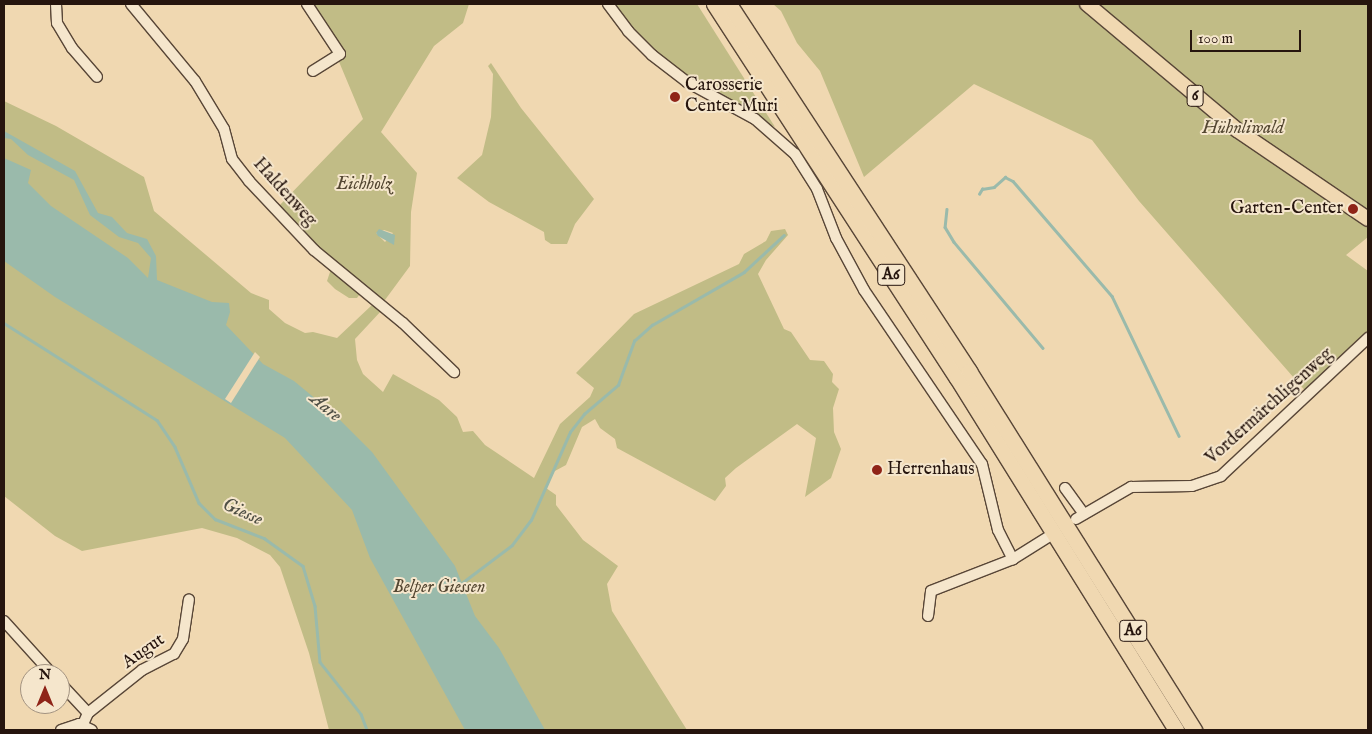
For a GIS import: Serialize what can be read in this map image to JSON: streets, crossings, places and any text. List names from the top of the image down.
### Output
{
  "streets": {
    "highway": ["A6"],
    "main road": ["6"],
    "street": ["Haldenweg", "Vordermärchligenweg", "Augut"]
  },
  "water": ["Aare", "Giesse"],
  "parks": ["Hühnliwald", "Eichholz", "Belper Giessen"],
  "places": ["Carosserie Center Muri", "Garten-Center", "Herrenhaus"],
  "scale_bar": "100 m",
  "north": "top"
}
